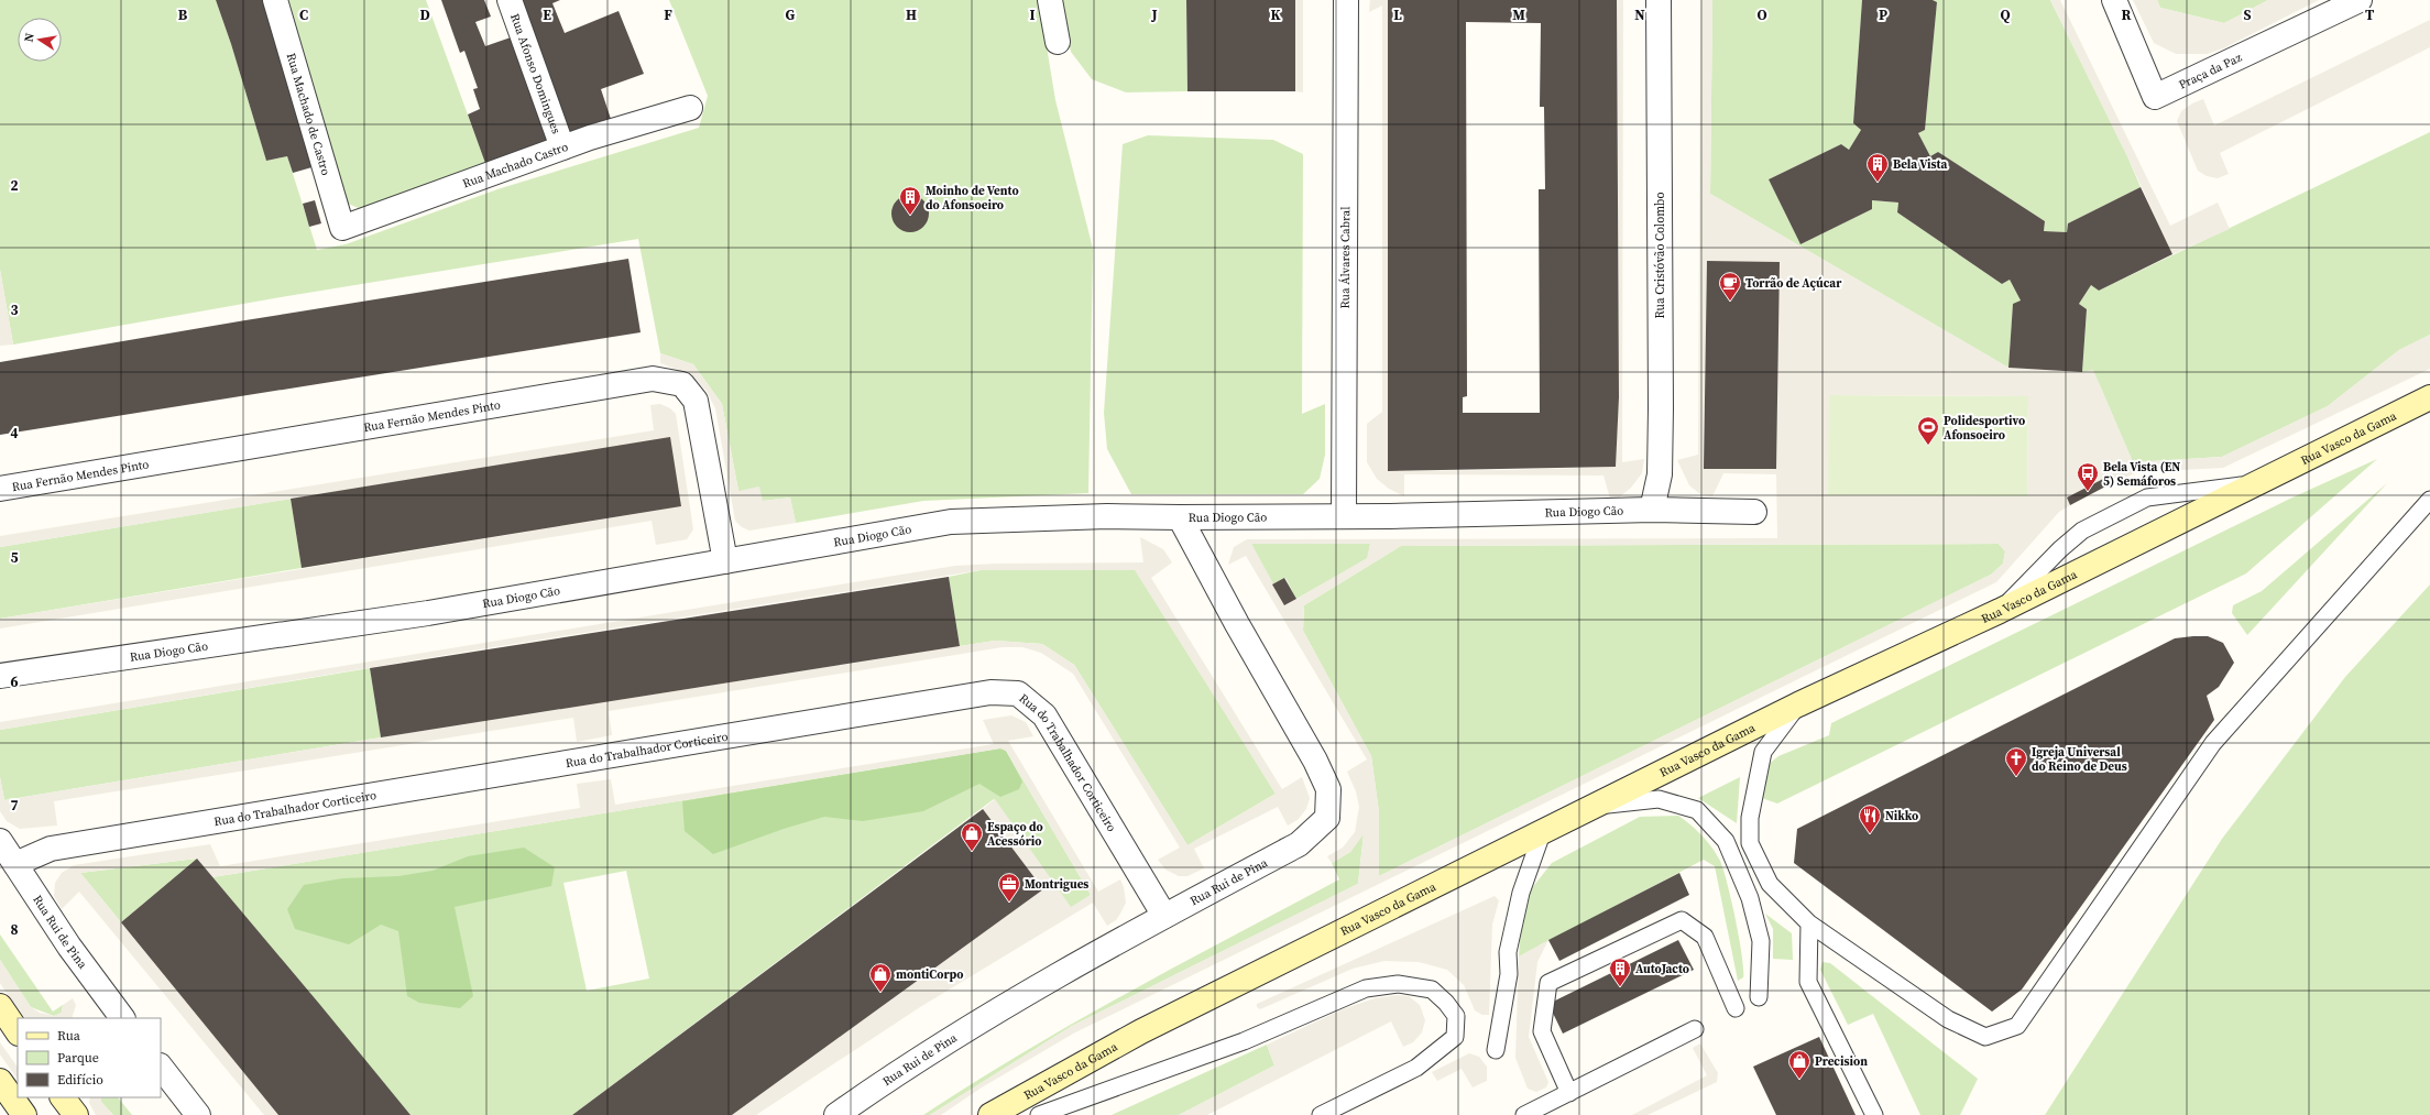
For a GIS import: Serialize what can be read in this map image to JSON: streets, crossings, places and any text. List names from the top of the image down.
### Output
{
  "streets": {
    "main road": ["Rua Vasco da Gama"],
    "street": [
      "Praça da Paz",
      "Rua Afonso Domingues",
      "Rua Machado de Castro",
      "Rua Machado Castro",
      "Rua Cristóvão Colombo",
      "Rua Álvares Cabral",
      "Rua Fernão Mendes Pinto",
      "Rua Diogo Cão",
      "Rua do Trabalhador Corticeiro",
      "Rua Rui de Pina"
    ]
  },
  "crossings": [
    ["Rua Afonso Domingues", "Rua Machado Castro"],
    ["Rua Machado de Castro", "Rua Machado Castro"],
    ["Rua Cristóvão Colombo", "Rua Diogo Cão"],
    ["Rua Álvares Cabral", "Rua Diogo Cão"],
    ["Rua Fernão Mendes Pinto", "Rua Diogo Cão"],
    ["Rua Diogo Cão", "Rua Rui de Pina"],
    ["Rua do Trabalhador Corticeiro", "Rua Rui de Pina"]
  ],
  "places": {
    "building": ["Bela Vista", "Moinho de Vento do Afonsoeiro", "AutoJacto"],
    "cafe": ["Torrão de Açúcar"],
    "sports": ["Polidesportivo Afonsoeiro"],
    "bus stop": ["Bela Vista (EN 5) Semáforos"],
    "church": ["Igreja Universal do Reino de Deus"],
    "restaurant": ["Nikko"],
    "shop": ["Espaço do Acessório", "montiCorpo", "Precision"],
    "office": ["Montrigues"]
  },
  "legend": ["Rua", "Parque", "Edifício"],
  "north": "left",
  "grid": {
    "columns": [
      "B",
      "C",
      "D",
      "E",
      "F",
      "G",
      "H",
      "I",
      "J",
      "K",
      "L",
      "M",
      "N",
      "O",
      "P",
      "Q",
      "R",
      "S",
      "T"
    ],
    "rows": [
      "2",
      "3",
      "4",
      "5",
      "6",
      "7",
      "8"
    ]
  }
}
